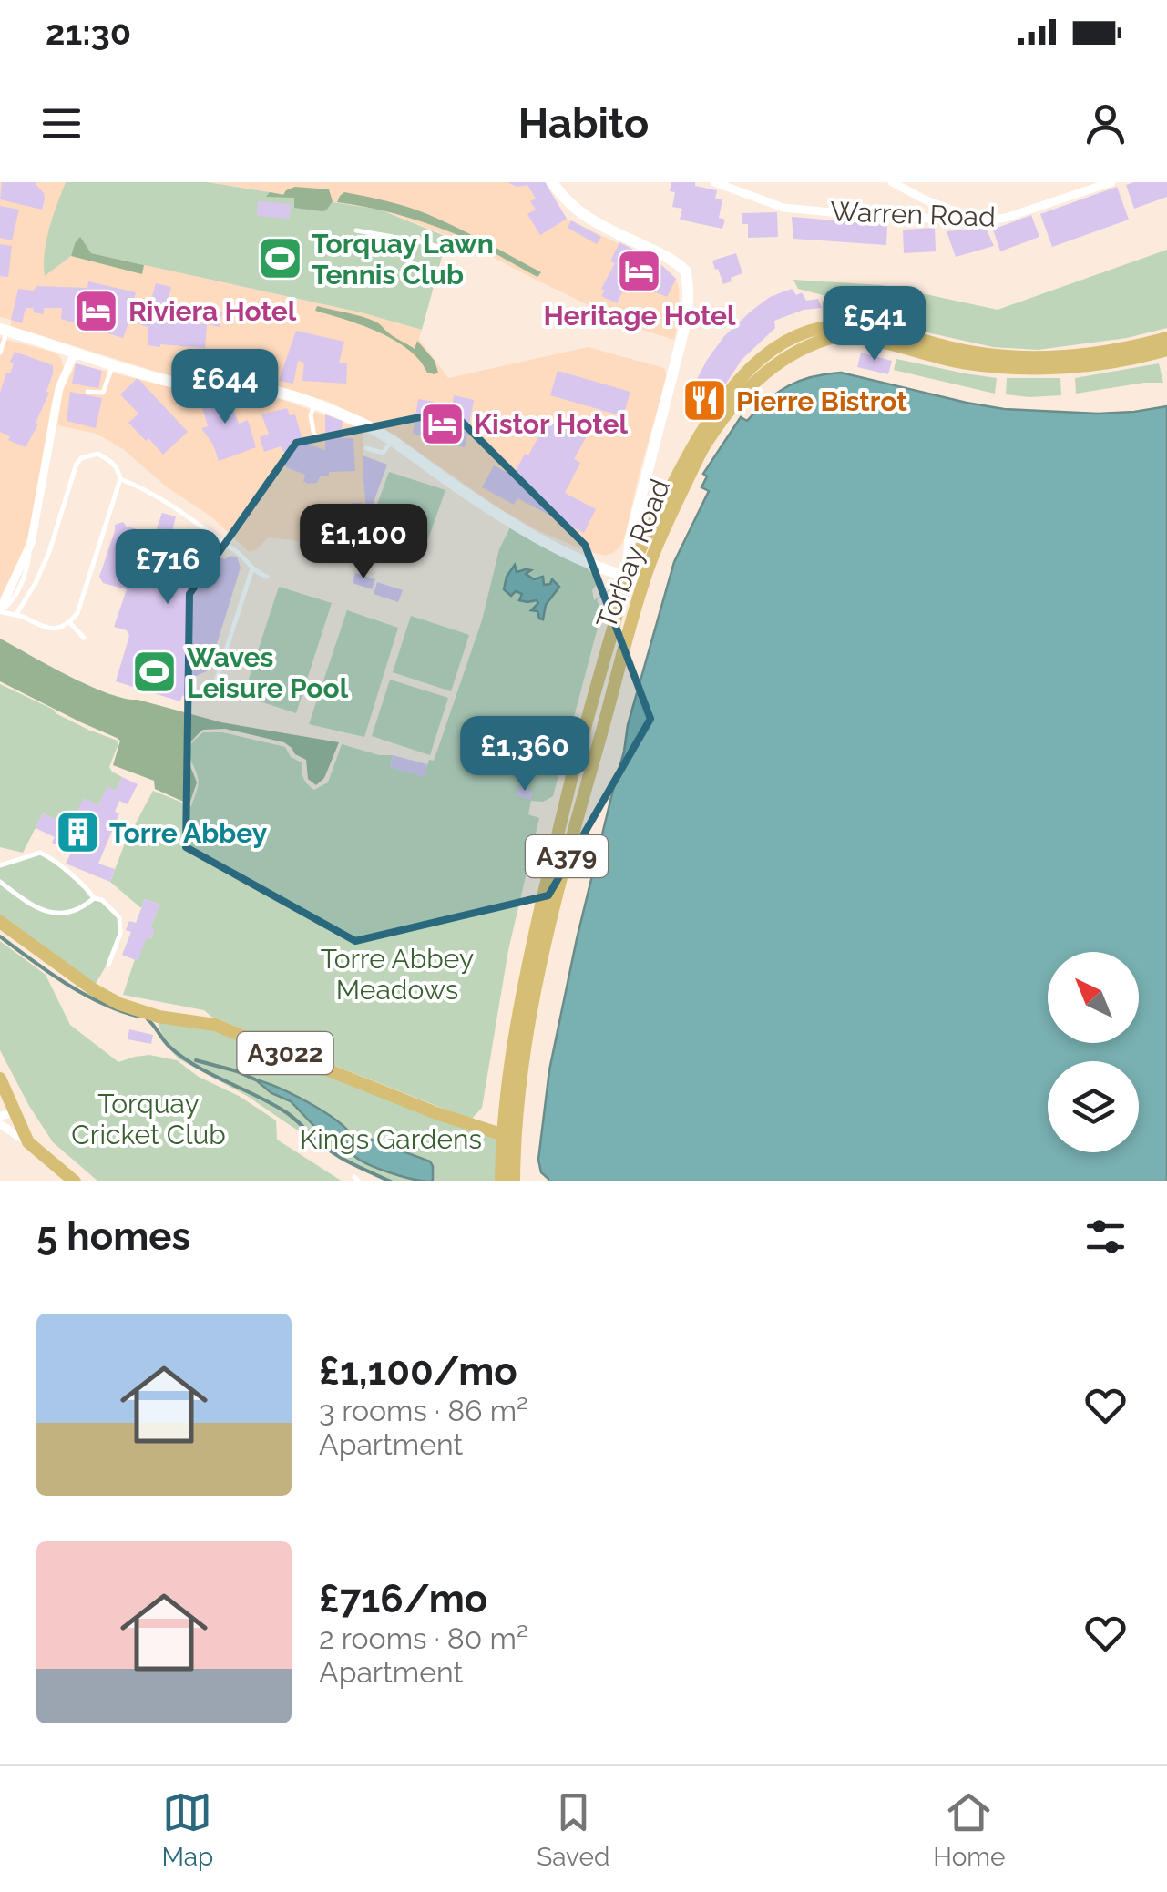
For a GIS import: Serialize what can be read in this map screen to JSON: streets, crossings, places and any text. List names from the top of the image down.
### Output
{
  "streets": {
    "main road": ["Torbay Road", "A379", "A3022"],
    "street": ["Warren Road"]
  },
  "crossings": [
    ["Torbay Road", "A3022"]
  ],
  "parks": ["Torre Abbey Meadows", "Torquay Cricket Club", "Kings Gardens"],
  "places": {
    "sports": ["Torquay Lawn Tennis Club", "Waves Leisure Pool"],
    "hotel": ["Heritage Hotel", "Riviera Hotel", "Kistor Hotel"],
    "restaurant": ["Pierre Bistrot"],
    "building": ["Torre Abbey"]
  },
  "north": "top left",
  "page": {
    "status": "21:30",
    "header": "Habito",
    "price": [
      "£541",
      "£644",
      "£1,100",
      "£716",
      "£1,360"
    ],
    "heading": "5 homes",
    "list": [
      {
        "name": "£1,100/mo",
        "note": "3 rooms · 86 m² · Apartment"
      },
      {
        "name": "£716/mo",
        "note": "2 rooms · 80 m² · Apartment"
      }
    ],
    "tabs": ["Map", "Saved", "Home"]
  }
}
